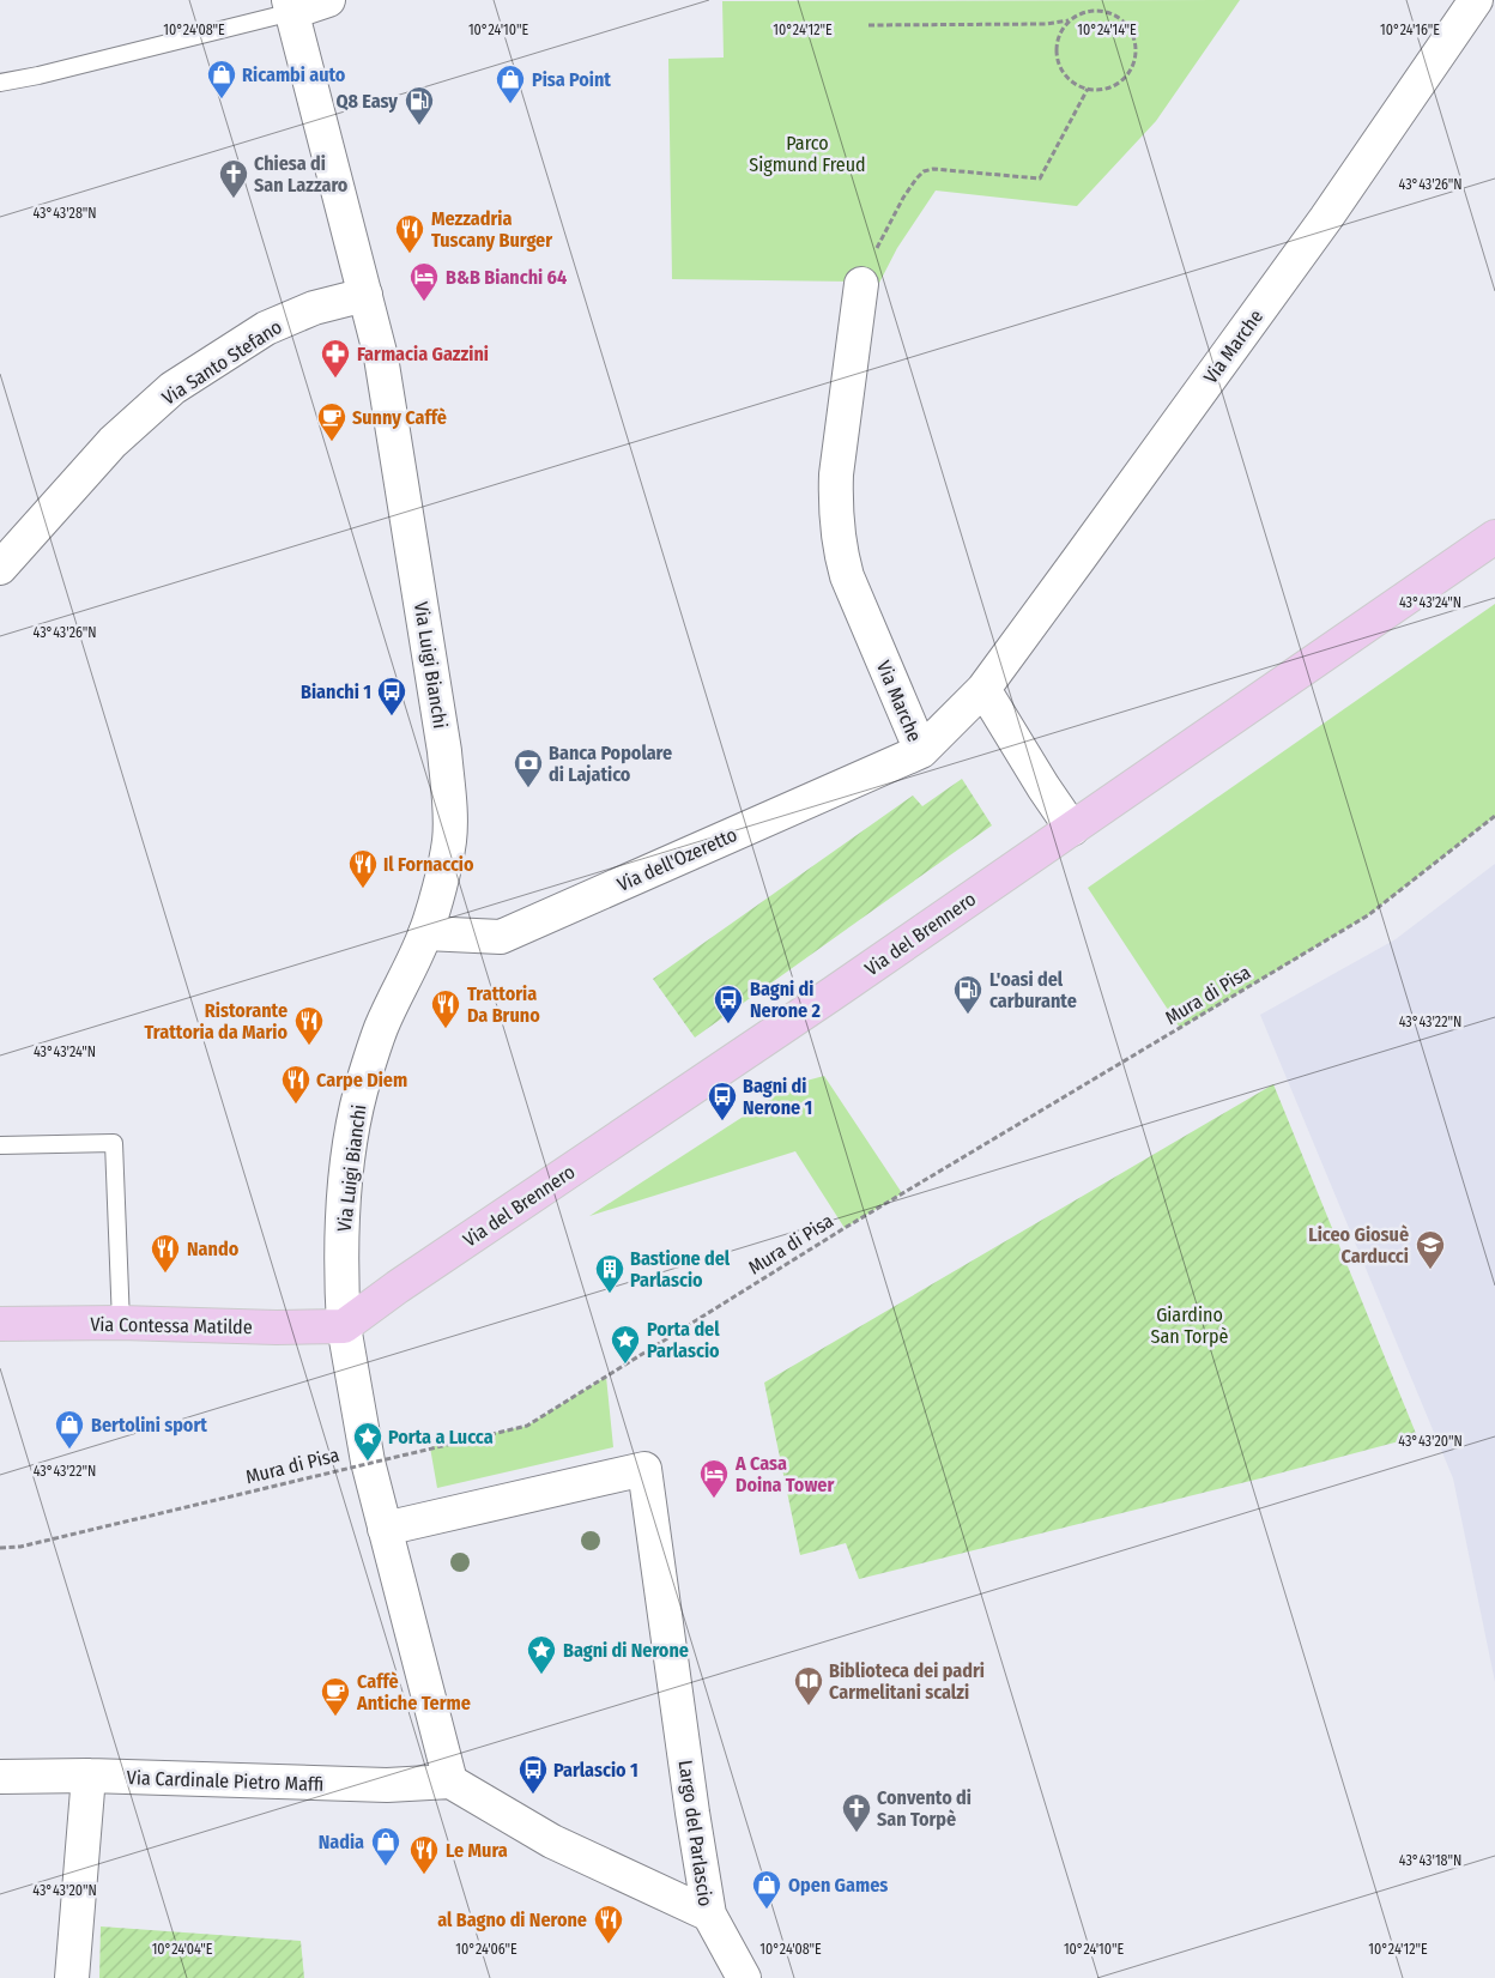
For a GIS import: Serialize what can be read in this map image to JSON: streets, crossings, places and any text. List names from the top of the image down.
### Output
{
  "streets": {
    "main road": ["Via del Brennero", "Via Contessa Matilde"],
    "street": [
      "Via Marche",
      "Via Santo Stefano",
      "Via Luigi Bianchi",
      "Via dell'Ozeretto",
      "Via Cardinale Pietro Maffi",
      "Largo del Parlascio"
    ],
    "path": ["Mura di Pisa"]
  },
  "crossings": [
    ["Via Marche", "Via dell'Ozeretto"],
    ["Via Santo Stefano", "Via Luigi Bianchi"],
    ["Via Luigi Bianchi", "Via dell'Ozeretto"],
    ["Via Luigi Bianchi", "Via del Brennero"],
    ["Via Luigi Bianchi", "Via Contessa Matilde"],
    ["Via del Brennero", "Via Contessa Matilde"],
    ["Via Cardinale Pietro Maffi", "Largo del Parlascio"]
  ],
  "parks": ["Parco Sigmund Freud", "Giardino San Torpè"],
  "places": {
    "shop": [
      "Ricambi auto",
      "Pisa Point",
      "Bertolini sport",
      "Nadia",
      "Open Games"
    ],
    "fuel station": ["Q8 Easy", "L'oasi del carburante"],
    "church": ["Chiesa di San Lazzaro", "Convento di San Torpè"],
    "restaurant": [
      "Mezzadria Tuscany Burger",
      "Il Fornaccio",
      "Trattoria Da Bruno",
      "Ristorante Trattoria da Mario",
      "Carpe Diem",
      "Nando",
      "Le Mura",
      "al Bagno di Nerone"
    ],
    "hotel": ["B&B Bianchi 64", "A Casa Doina Tower"],
    "pharmacy": ["Farmacia Gazzini"],
    "cafe": ["Sunny Caffè", "Caffè Antiche Terme"],
    "bus stop": [
      "Bianchi 1",
      "Bagni di Nerone 2",
      "Bagni di Nerone 1",
      "Parlascio 1"
    ],
    "bank": ["Banca Popolare di Lajatico"],
    "school or university": ["Liceo Giosuè Carducci"],
    "building": ["Bastione del Parlascio"],
    "place": ["Porta del Parlascio", "Porta a Lucca", "Bagni di Nerone"],
    "library": ["Biblioteca dei padri Carmelitani scalzi"]
  },
  "coordinates": [
    "10°24'08\"E",
    "10°24'10\"E",
    "10°24'12\"E",
    "10°24'14\"E",
    "10°24'16\"E",
    "43°43'26\"N",
    "43°43'28\"N",
    "43°43'24\"N",
    "43°43'22\"N",
    "43°43'20\"N",
    "43°43'18\"N",
    "10°24'04\"E",
    "10°24'06\"E"
  ]
}
